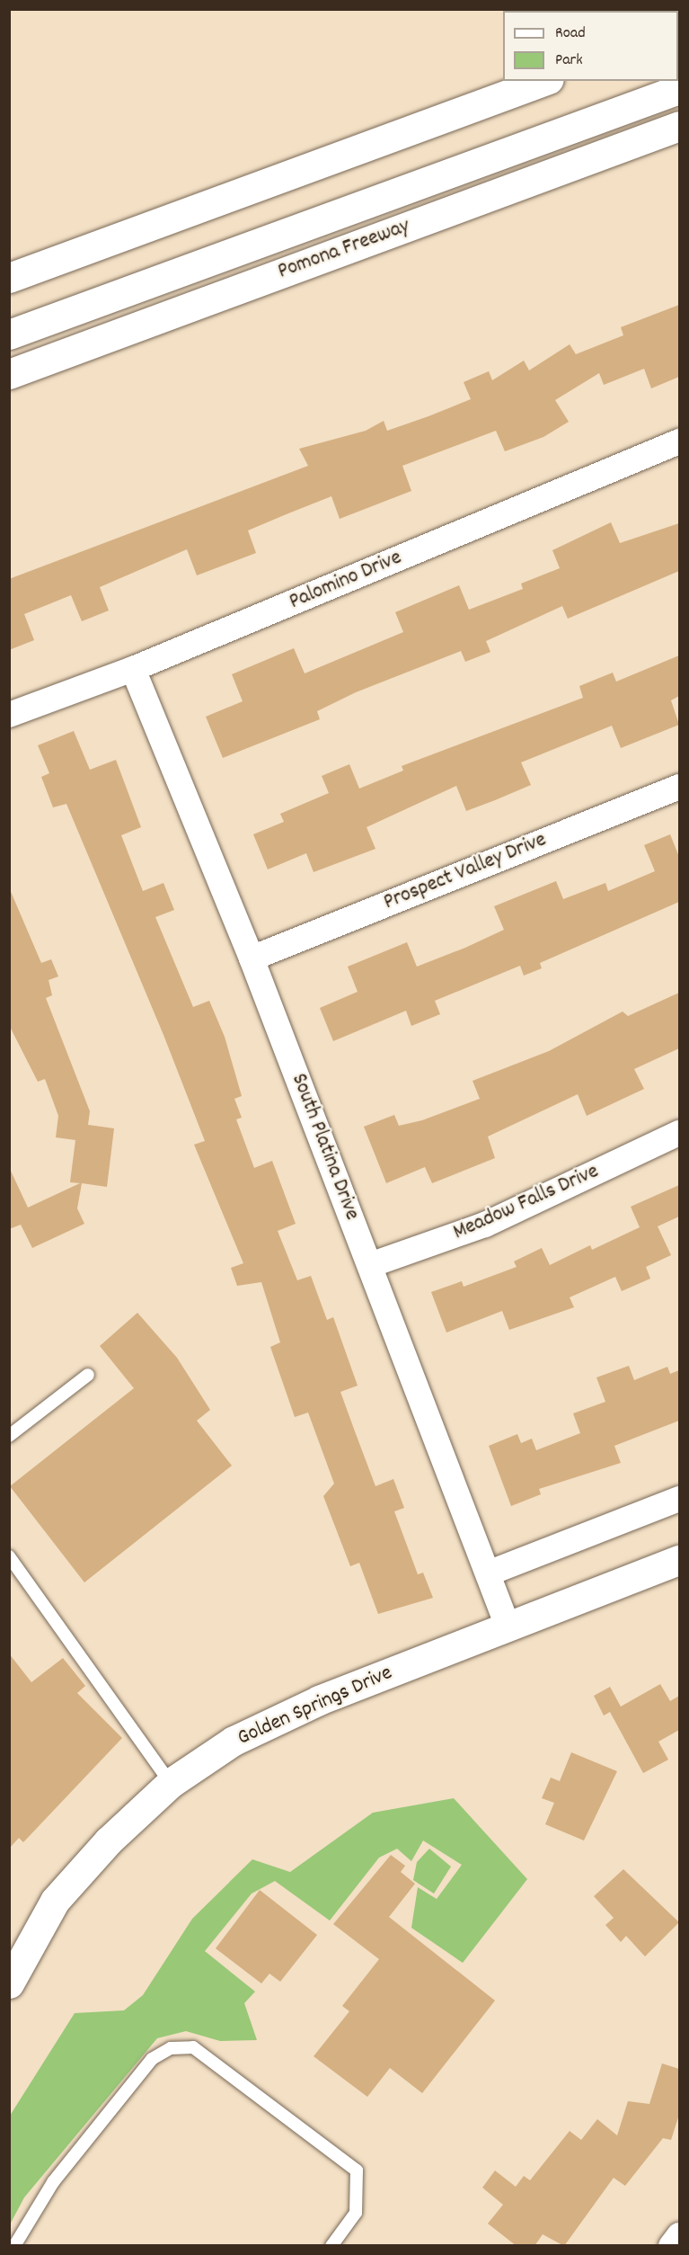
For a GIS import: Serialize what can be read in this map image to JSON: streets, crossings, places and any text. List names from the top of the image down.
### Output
{
  "streets": {
    "main road": ["Pomona Freeway", "Golden Springs Drive"],
    "street": [
      "Palomino Drive",
      "Prospect Valley Drive",
      "South Platina Drive",
      "Meadow Falls Drive"
    ]
  },
  "crossings": [
    ["Palomino Drive", "South Platina Drive"],
    ["Prospect Valley Drive", "South Platina Drive"],
    ["South Platina Drive", "Meadow Falls Drive"],
    ["South Platina Drive", "Golden Springs Drive"]
  ],
  "legend": ["Road", "Park"]
}
